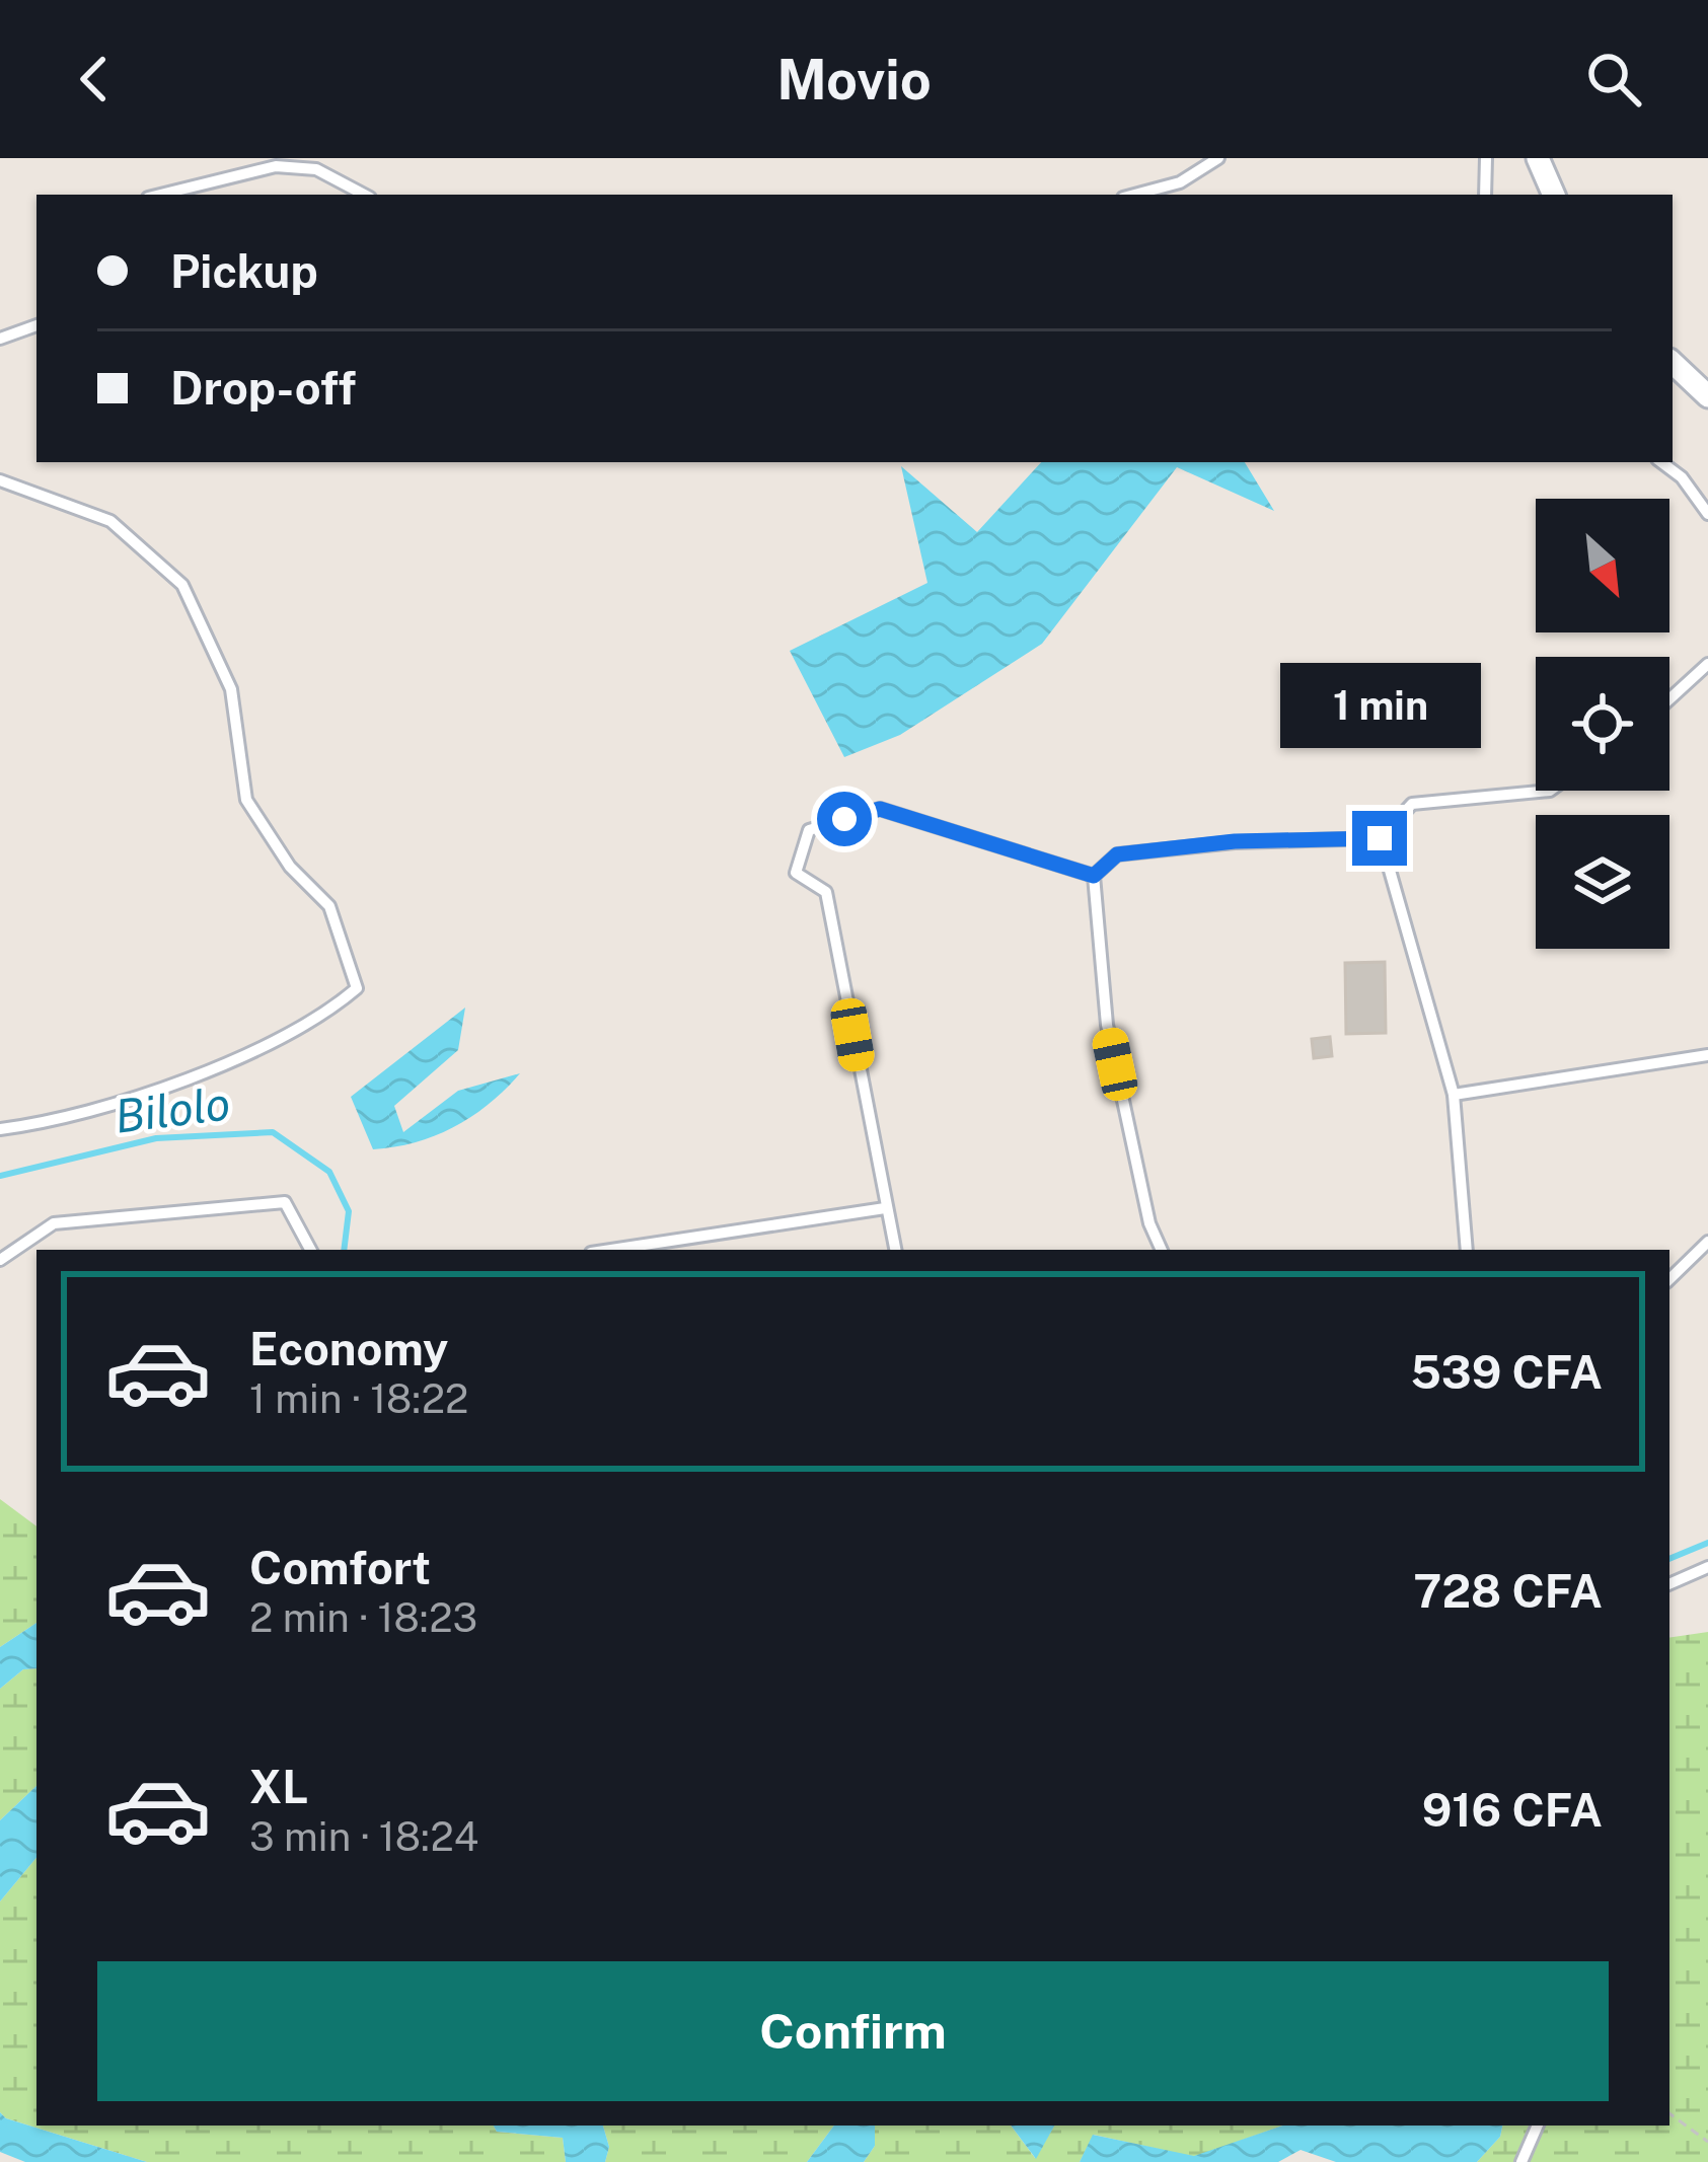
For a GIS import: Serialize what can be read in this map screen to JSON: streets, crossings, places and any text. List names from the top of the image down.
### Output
{
  "water": ["Bilolo"],
  "north": "bottom right",
  "page": {
    "header": "Movio",
    "banner": ["Pickup", "Drop-off"],
    "bubble": "1 min",
    "list": [
      {
        "name": "Economy",
        "note": "1 min · 18:22",
        "value": "539 CFA"
      },
      {
        "name": "Comfort",
        "note": "2 min · 18:23",
        "value": "728 CFA"
      },
      {
        "name": "XL",
        "note": "3 min · 18:24",
        "value": "916 CFA"
      }
    ],
    "buttons": "Confirm"
  }
}
